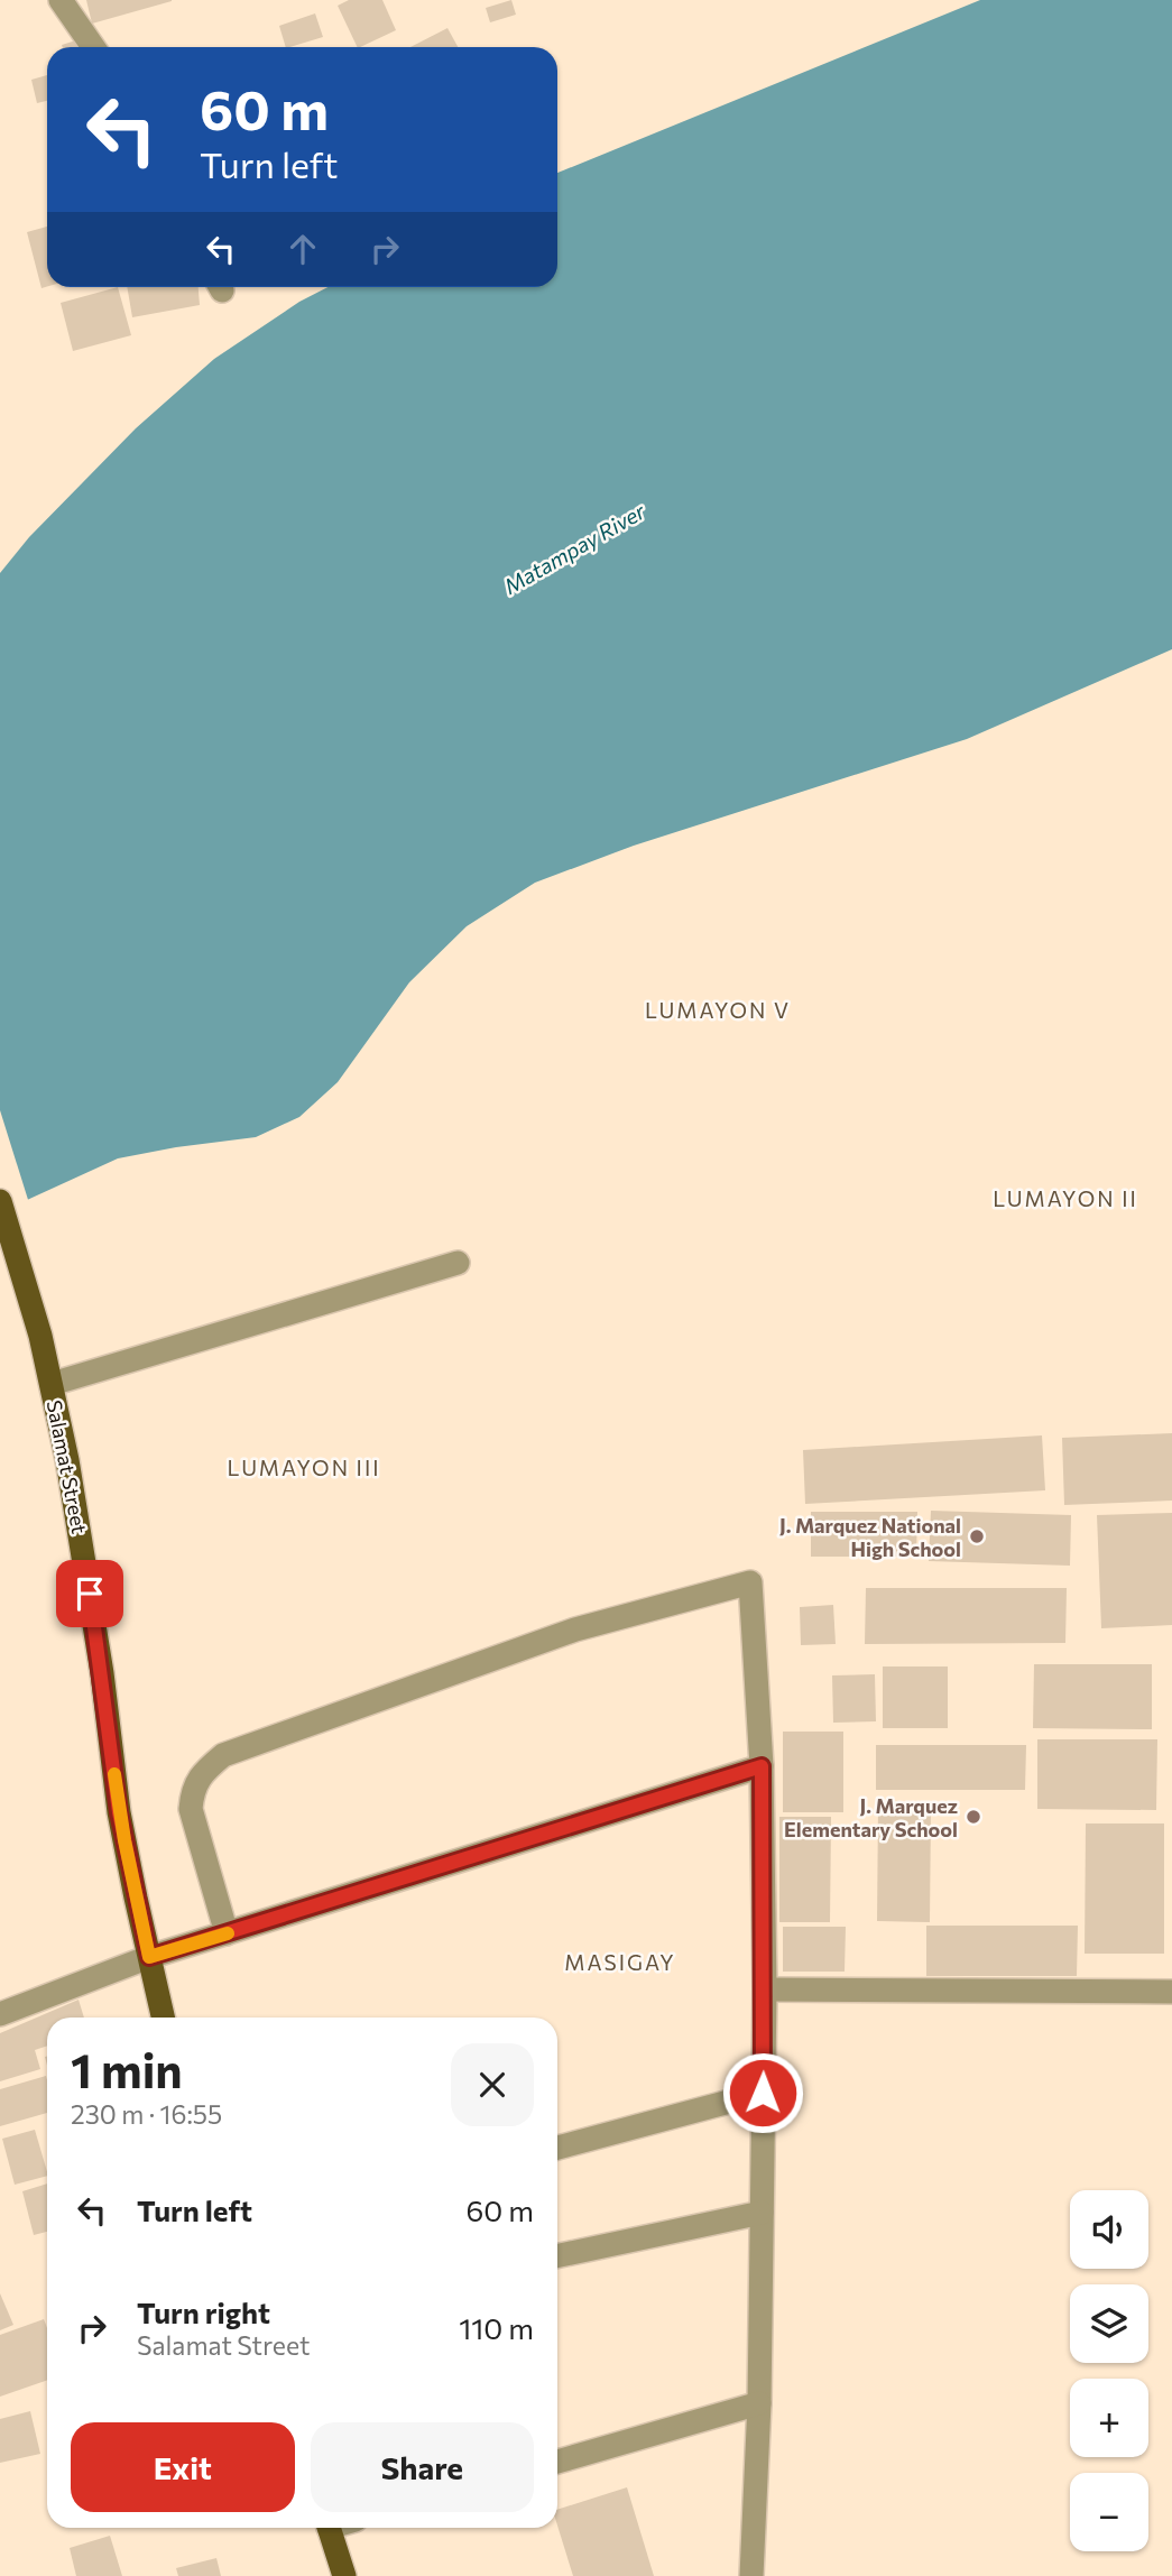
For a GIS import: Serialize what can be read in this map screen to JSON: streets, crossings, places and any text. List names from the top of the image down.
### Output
{
  "streets": {
    "main road": ["Salamat Street"]
  },
  "districts": [
    "LUMAYON V",
    "LUMAYON II",
    "LUMAYON III",
    "MASIGAY"
  ],
  "water": ["Matampay River"],
  "places": ["J. Marquez National High School", "J. Marquez Elementary School"],
  "page": {
    "turn": ["60 m", "Turn left"],
    "heading": ["1 min", "230 m · 16:55"],
    "list": [
      {
        "name": "Turn left",
        "value": "60 m"
      },
      {
        "name": "Turn right",
        "note": "Salamat Street",
        "value": "110 m"
      }
    ],
    "map_buttons": ["+", "−"],
    "buttons": ["Exit", "Share"]
  }
}
